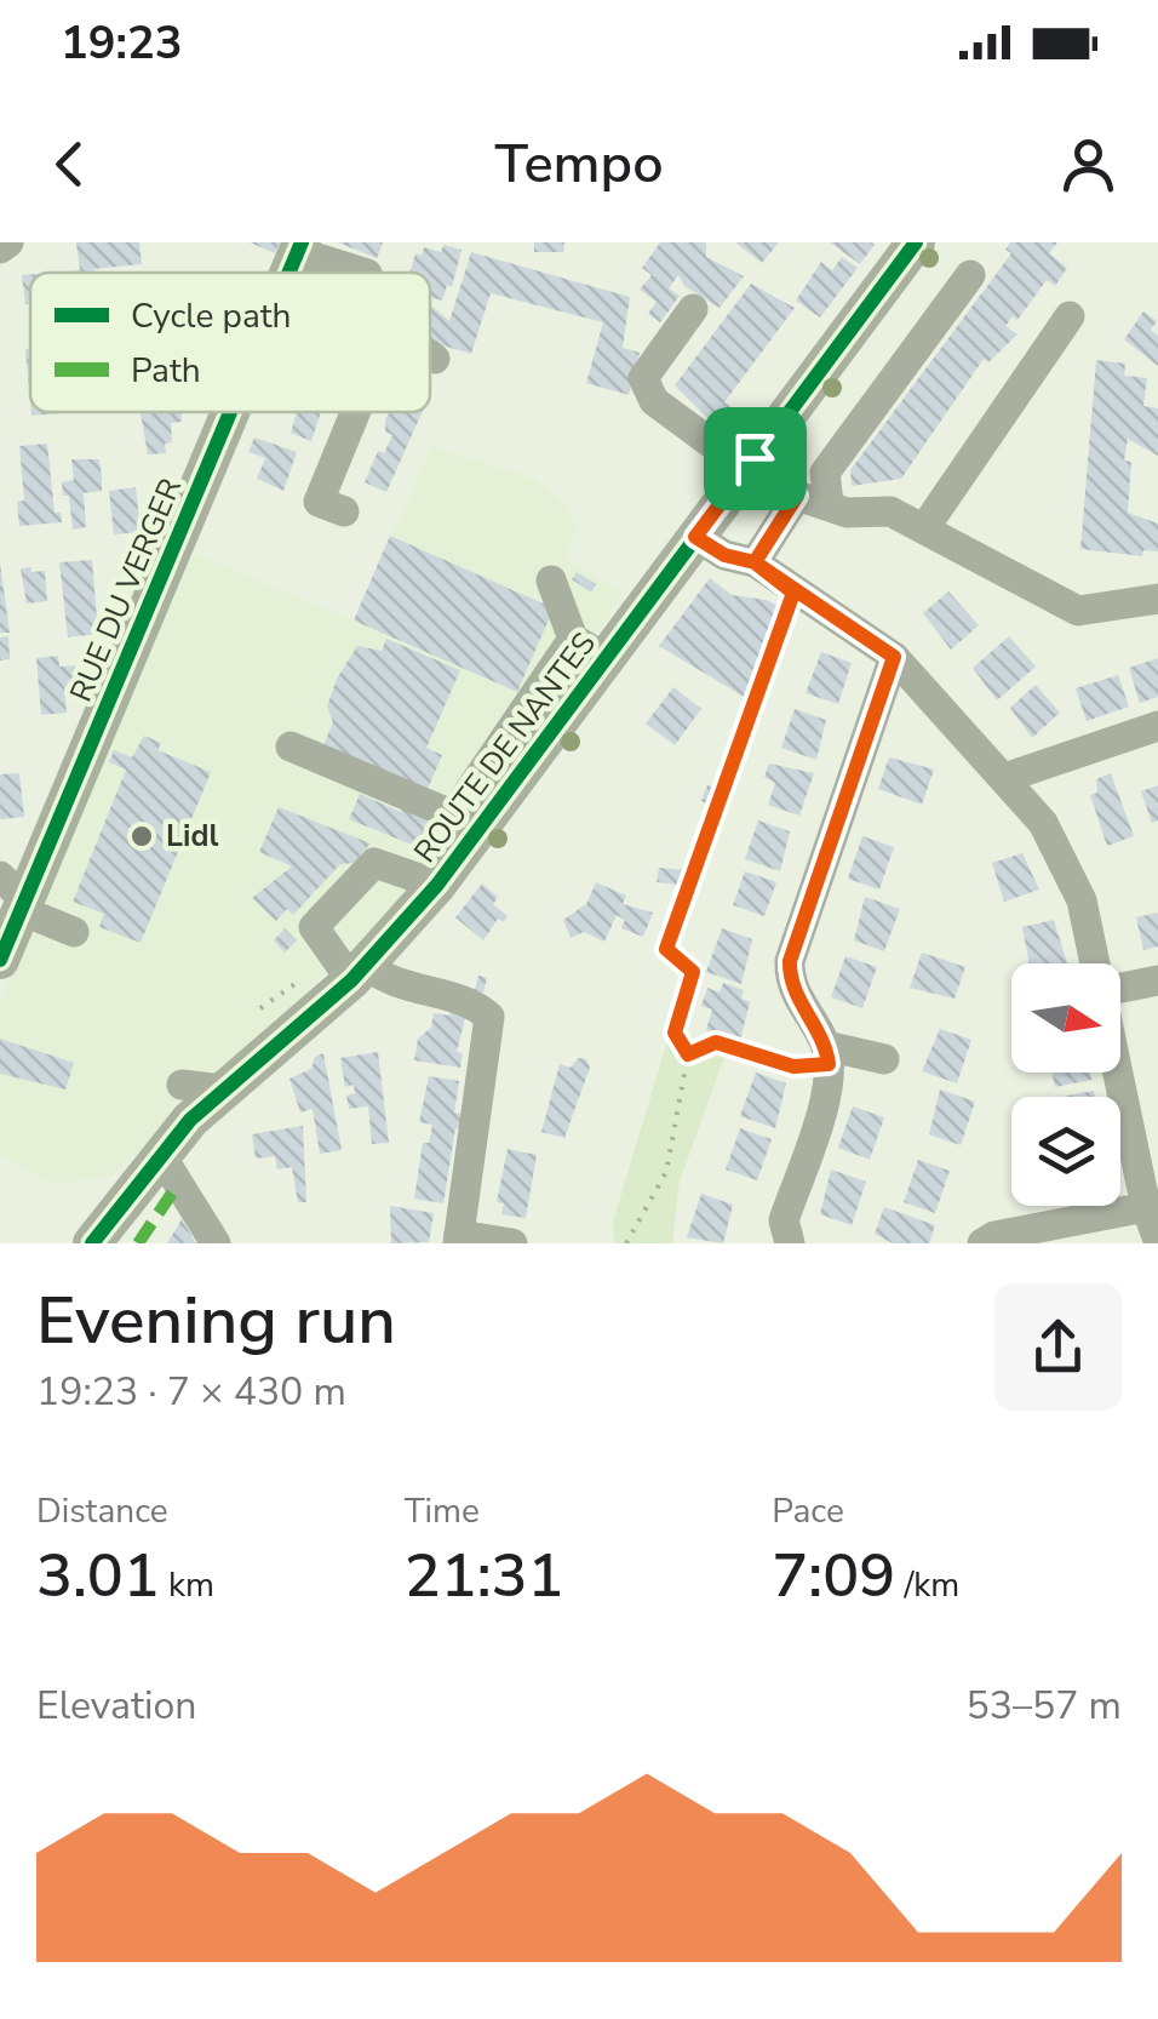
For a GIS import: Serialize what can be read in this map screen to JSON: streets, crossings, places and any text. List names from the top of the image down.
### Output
{
  "streets": {
    "main road": ["RUE DU VERGER", "ROUTE DE NANTES"]
  },
  "places": ["Lidl"],
  "legend": ["Cycle path", "Path"],
  "north": "right",
  "page": {
    "status": "19:23",
    "header": "Tempo",
    "heading": ["Evening run", "19:23 · 7 × 430 m"],
    "stats": [
      ["Distance", "3.01 km"],
      ["Time", "21:31"],
      ["Pace", "7:09 /km"]
    ],
    "chart": ["Elevation", "53–57 m"]
  }
}
